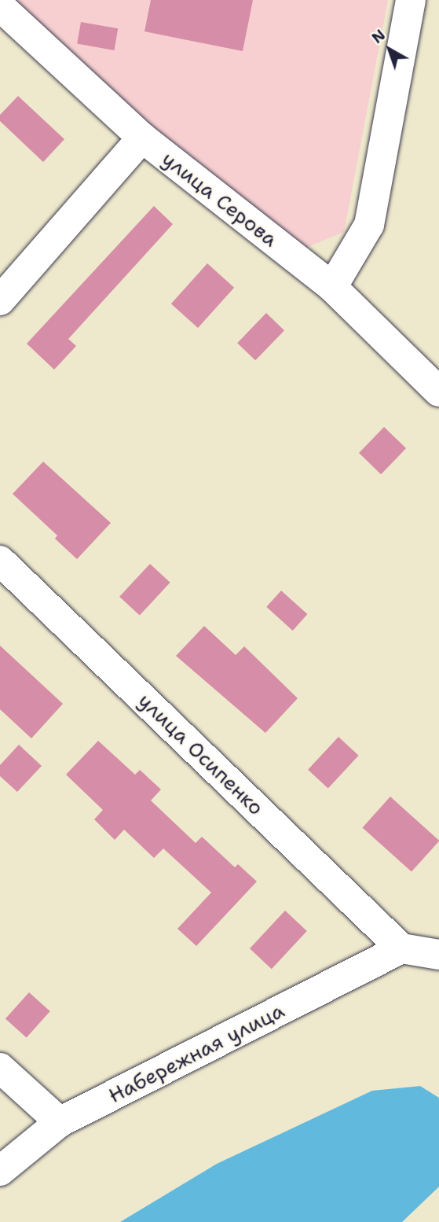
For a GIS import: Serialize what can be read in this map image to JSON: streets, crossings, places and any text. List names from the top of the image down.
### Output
{
  "streets": {
    "street": ["улица Серова", "улица Осипенко", "Набережная улица"]
  },
  "crossings": [
    ["улица Осипенко", "Набережная улица"]
  ],
  "north": "top left"
}
